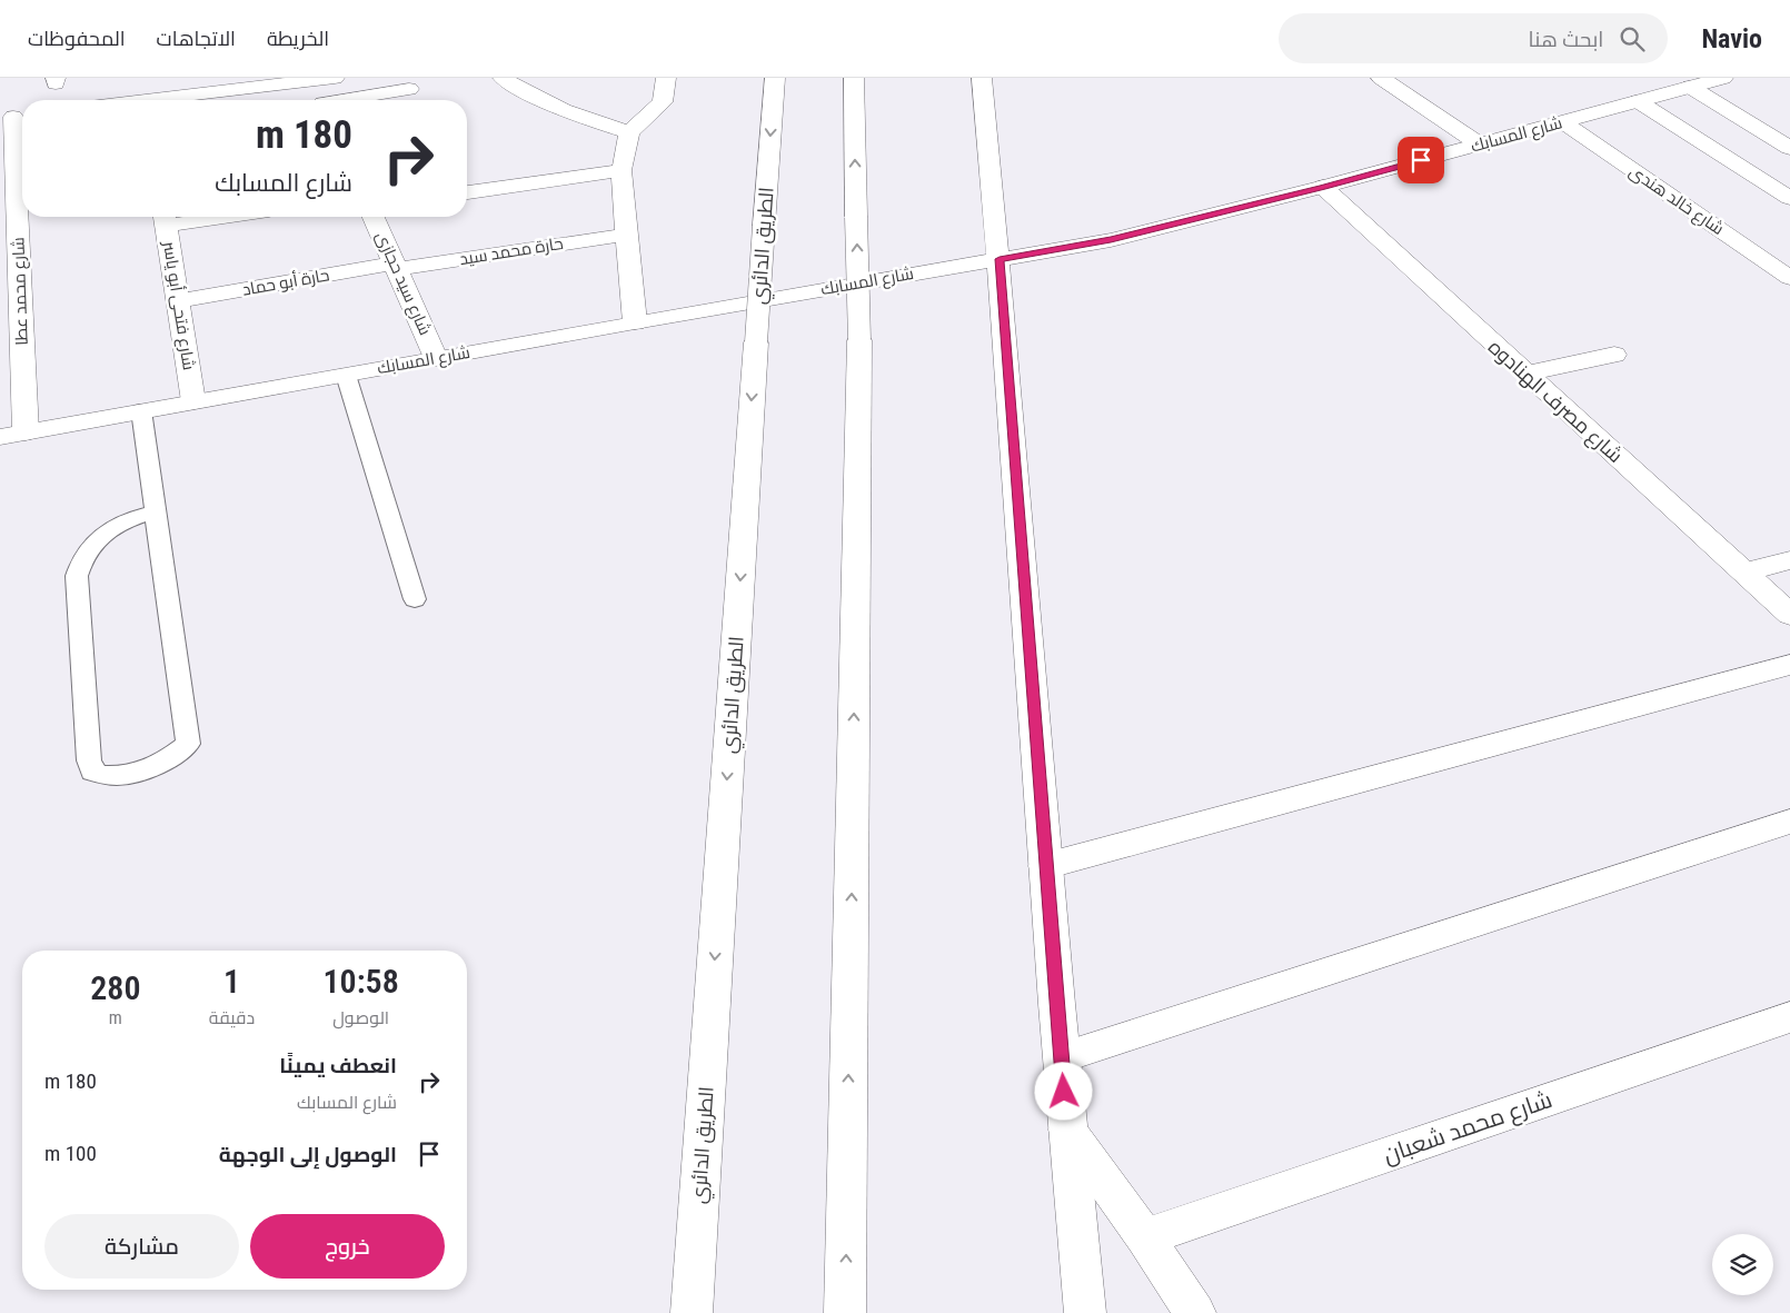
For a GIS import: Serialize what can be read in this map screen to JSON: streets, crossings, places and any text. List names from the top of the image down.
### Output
{
  "streets": {
    "main road": [
      "شارع المسابك",
      "شارع خالد هندى",
      "الطريق الدائري",
      "حارة محمد سيد",
      "حارة أبو حماد",
      "شارع سيد حجازى",
      "شارع محمد عطا",
      "شارع فتحى أبو ياسر",
      "شارع مصرف الهنادوه",
      "شارع محمد شعبان"
    ]
  },
  "crossings": [
    ["شارع المسابك", "شارع خالد هندى"],
    ["شارع المسابك", "شارع سيد حجازى"],
    ["شارع المسابك", "شارع محمد عطا"],
    ["شارع المسابك", "شارع فتحى أبو ياسر"],
    ["شارع المسابك", "شارع مصرف الهنادوه"],
    ["حارة محمد سيد", "حارة أبو حماد"],
    ["حارة محمد سيد", "شارع سيد حجازى"],
    ["حارة أبو حماد", "شارع سيد حجازى"],
    ["حارة أبو حماد", "شارع فتحى أبو ياسر"]
  ],
  "page": {
    "header": "Navio",
    "search": "ابحث هنا",
    "nav": ["الخريطة", "الاتجاهات", "المحفوظات"],
    "turn": ["180 m", "شارع المسابك"],
    "eta": [
      "10:58",
      "الوصول",
      "1",
      "دقيقة",
      "280",
      "m"
    ],
    "list": [
      {
        "name": "انعطف يمينًا",
        "note": "شارع المسابك",
        "value": "180 m"
      },
      {
        "name": "الوصول إلى الوجهة",
        "value": "100 m"
      }
    ],
    "buttons": ["خروج", "مشاركة"]
  }
}
